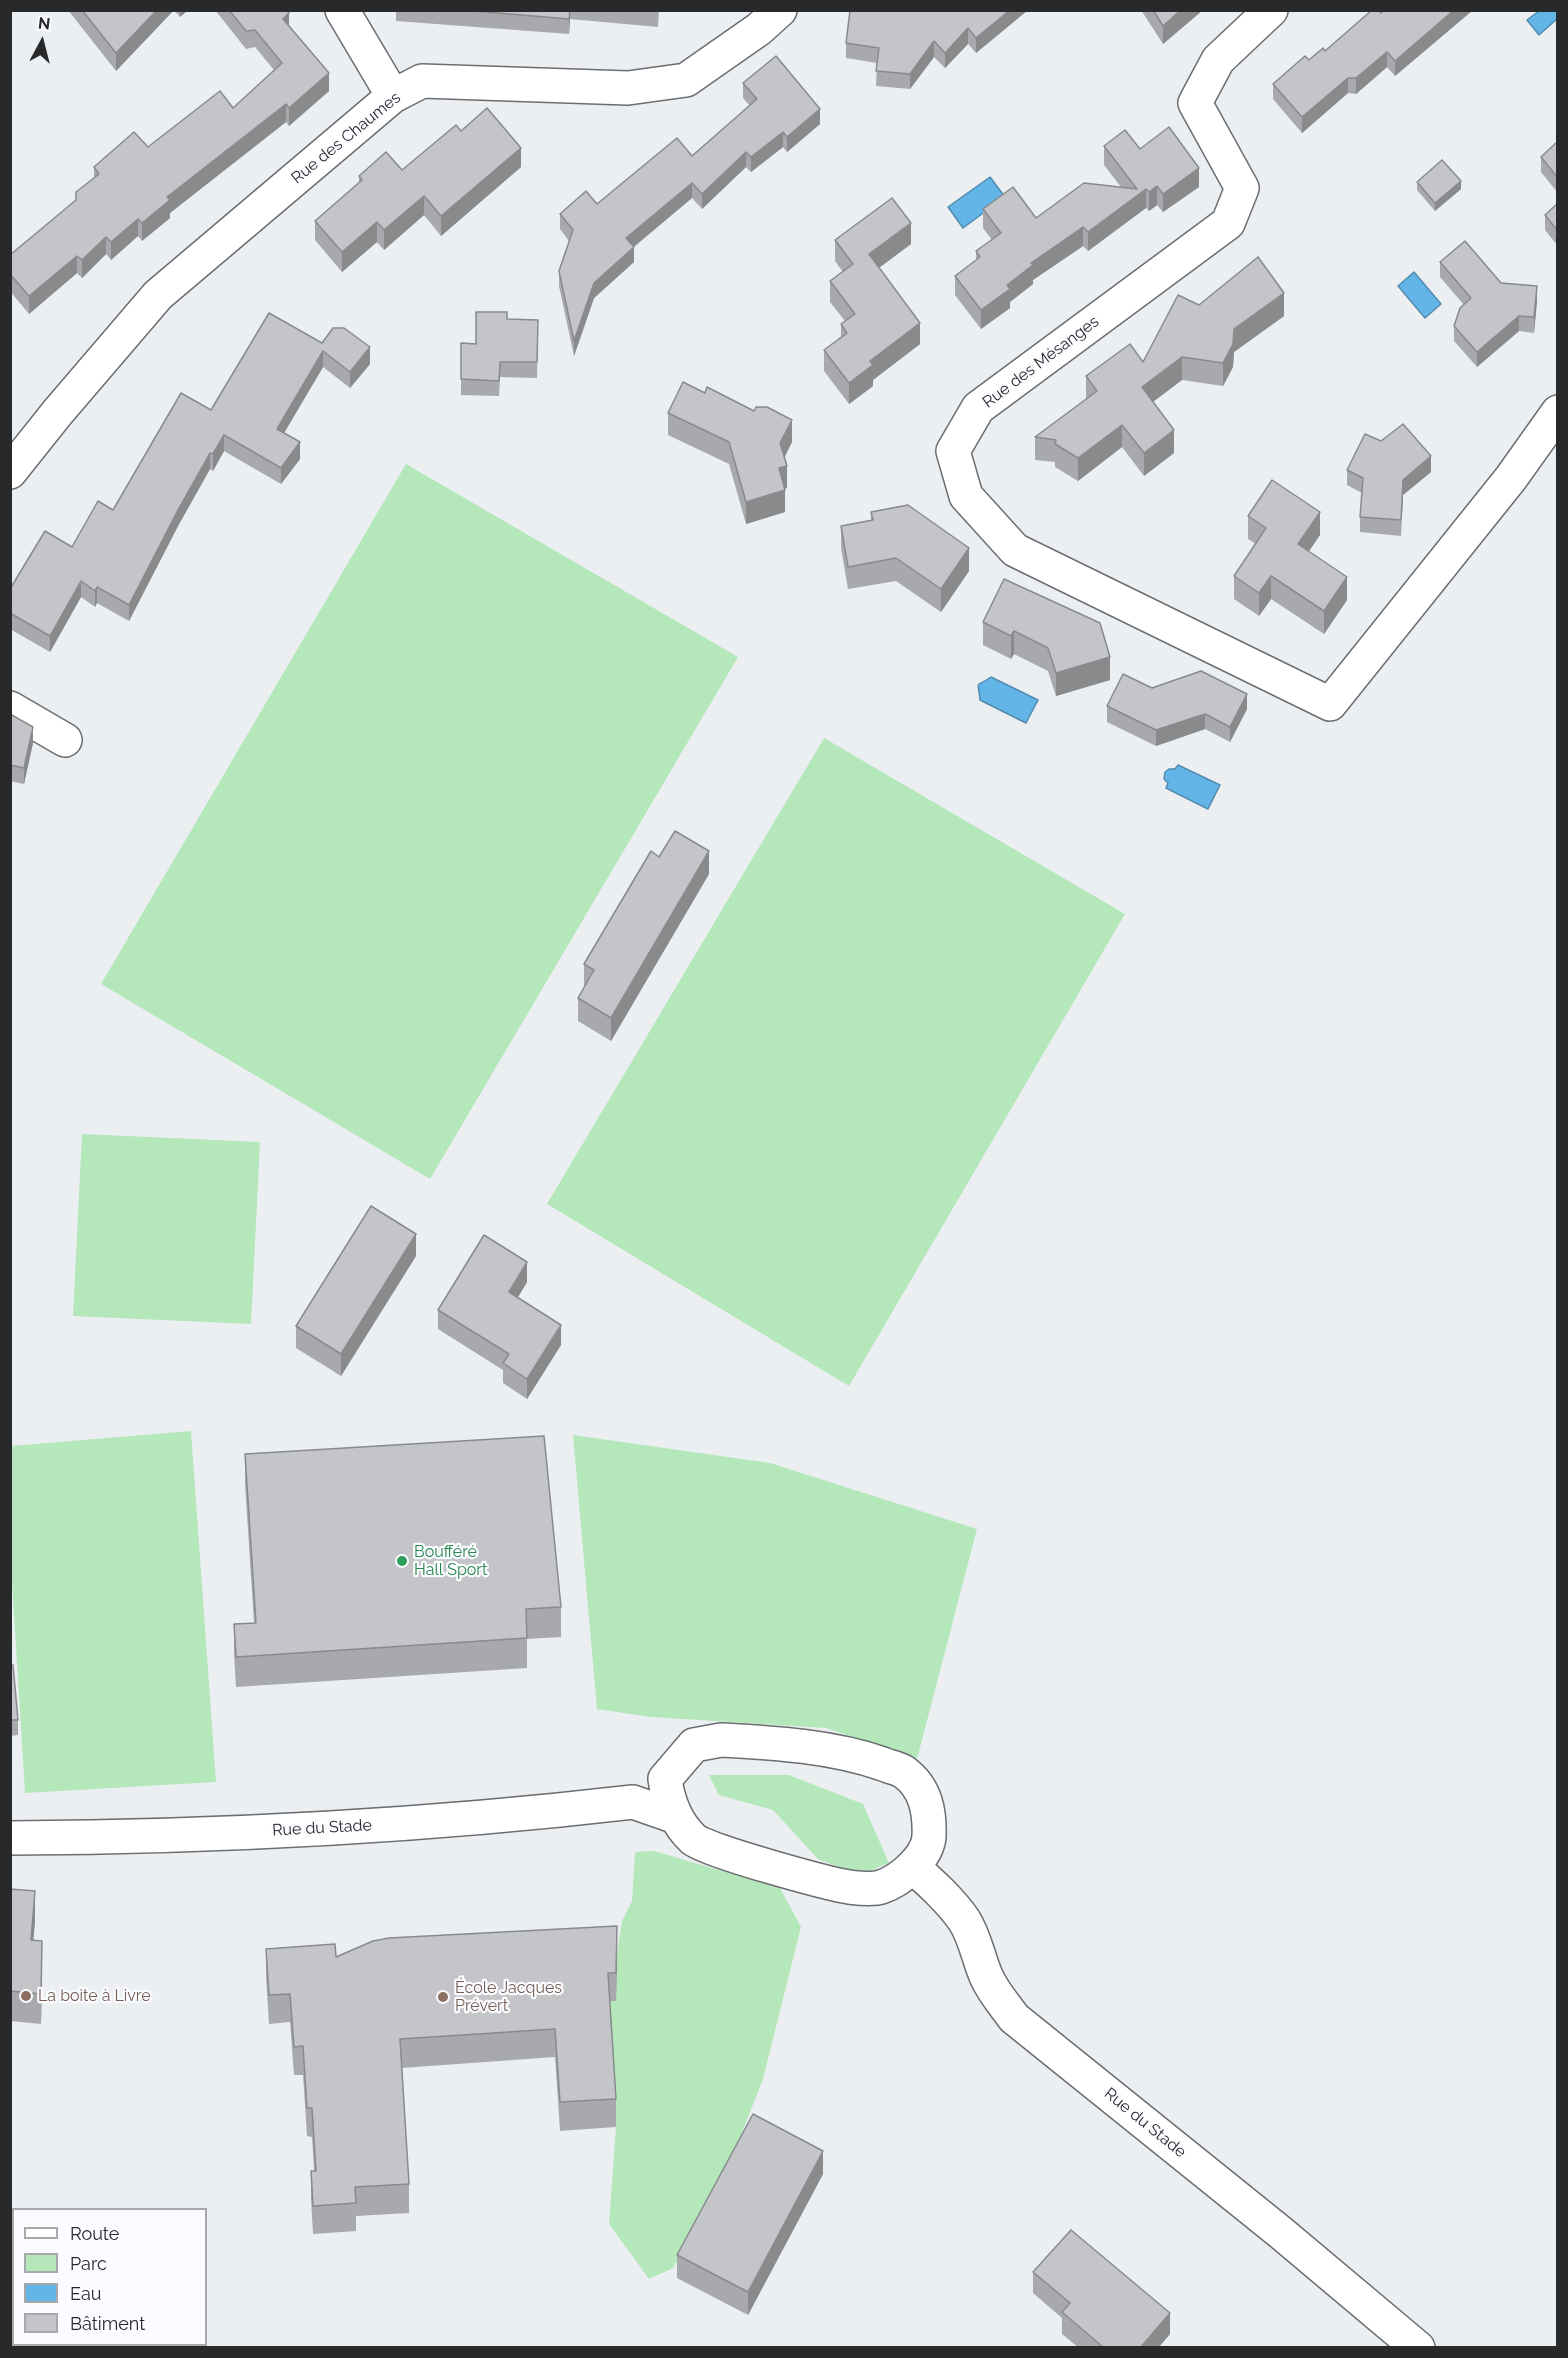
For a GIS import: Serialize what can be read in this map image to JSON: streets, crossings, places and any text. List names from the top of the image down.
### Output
{
  "streets": {
    "street": ["Rue des Chaumes", "Rue des Mésanges", "Rue du Stade"]
  },
  "places": ["Boufféré Hall Sport", "La boite à Livre", "École Jacques Prévert"],
  "legend": [
    "Route",
    "Parc",
    "Eau",
    "Bâtiment"
  ],
  "north": "top"
}
